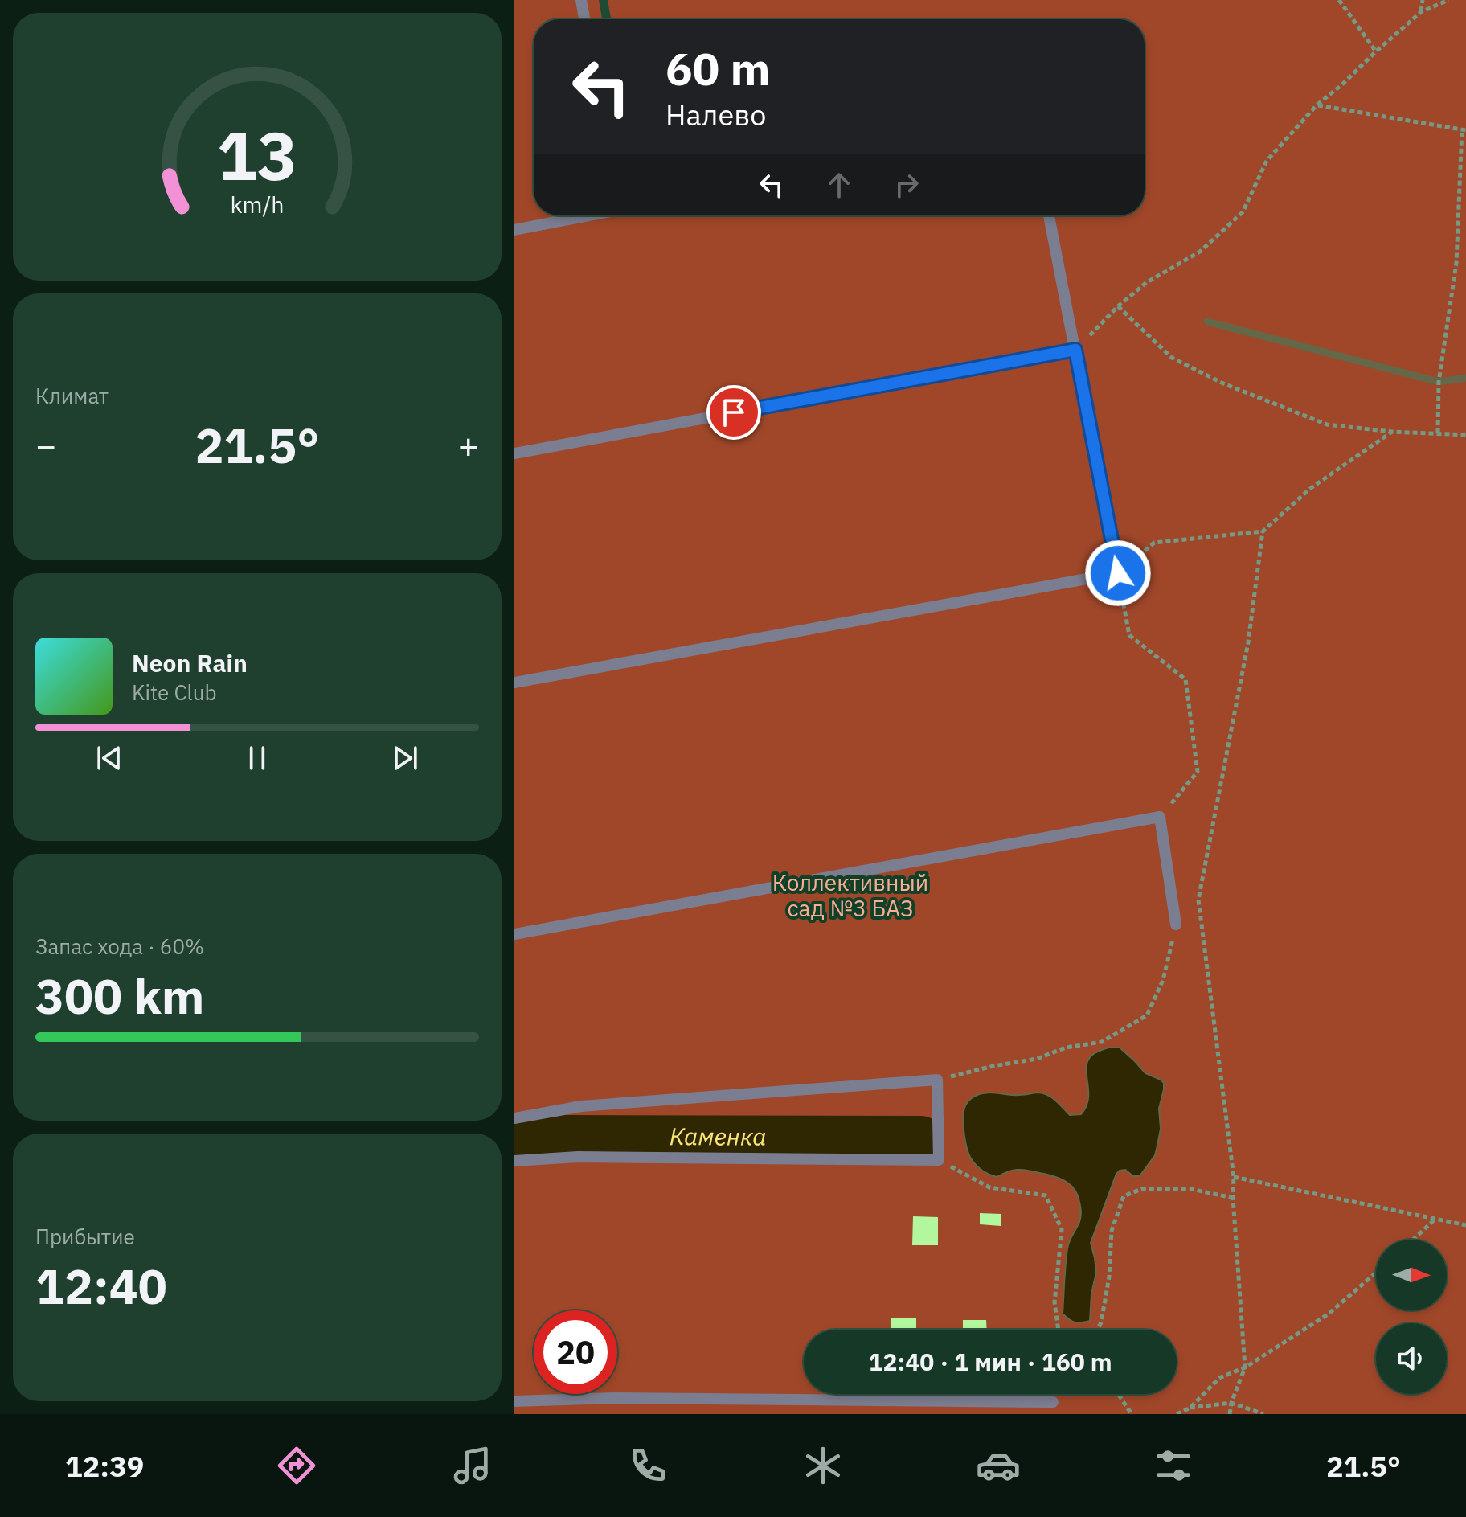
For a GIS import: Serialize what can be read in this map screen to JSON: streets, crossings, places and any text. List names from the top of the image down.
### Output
{
  "water": ["Каменка"],
  "parks": ["Коллективный сад №3 БАЗ"],
  "north": "right",
  "page": {
    "turn": ["60 m", "Налево"],
    "tile": [
      "Климат",
      ["Запас хода · 60%", "300 km"],
      ["Прибытие", "12:40"]
    ],
    "heat": ["−", "21.5°", "+"],
    "song": ["Neon Rain", "Kite Club"],
    "limit": "20",
    "trip": "12:40 · 1 мин · 160 m",
    "tabs": ["12:39", "21.5°"],
    "gauge": ["13", "km/h"]
  }
}
